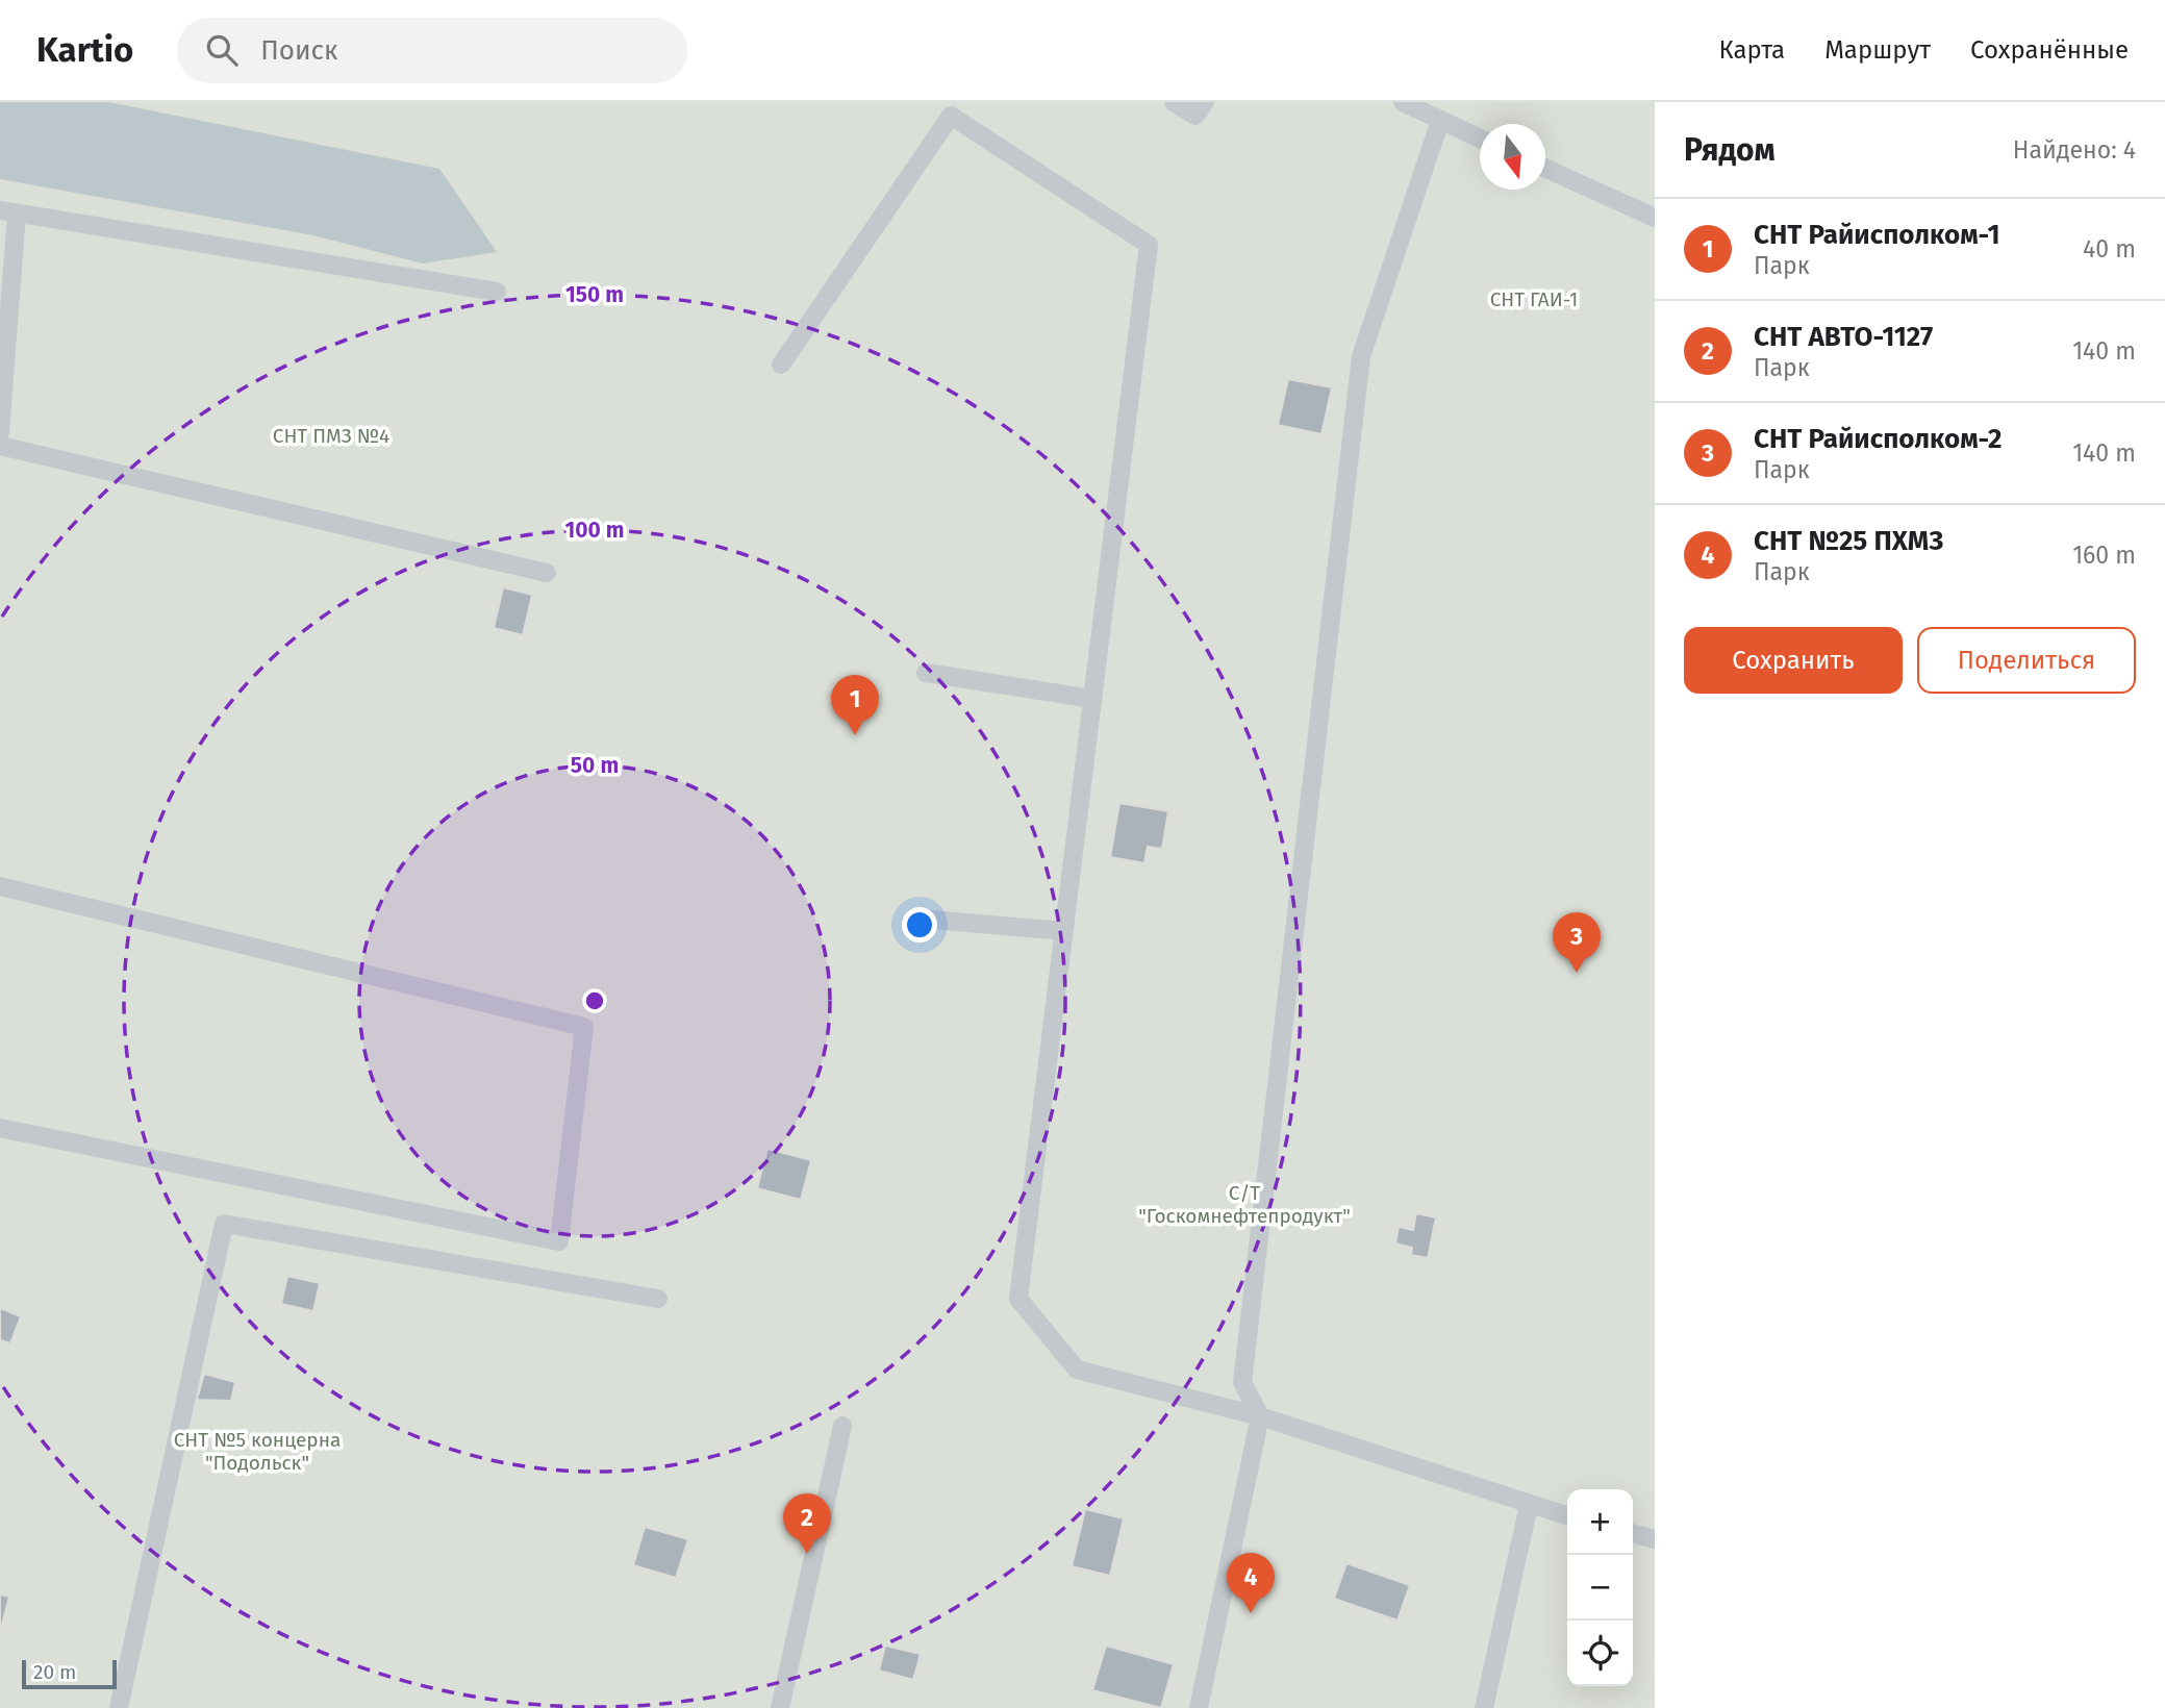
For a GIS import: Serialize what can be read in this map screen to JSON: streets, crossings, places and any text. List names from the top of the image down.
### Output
{
  "parks": [
    "СНТ ГАИ-1",
    "СНТ ПМЗ №4",
    "С/Т \"Госкомнефтепродукт\"",
    "СНТ №5 концерна \"Подольск\""
  ],
  "scale_bar": "20 m",
  "north": "bottom",
  "page": {
    "header": "Kartio",
    "search": "Поиск",
    "nav": ["Карта", "Маршрут", "Сохранённые"],
    "heading": ["Рядом", "Найдено: 4"],
    "list": [
      {
        "mark": "1",
        "name": "СНТ Райисполком-1",
        "note": "Парк",
        "value": "40 m"
      },
      {
        "mark": "2",
        "name": "СНТ АВТО-1127",
        "note": "Парк",
        "value": "140 m"
      },
      {
        "mark": "3",
        "name": "СНТ Райисполком-2",
        "note": "Парк",
        "value": "140 m"
      },
      {
        "mark": "4",
        "name": "СНТ №25 ПХМЗ",
        "note": "Парк",
        "value": "160 m"
      }
    ],
    "buttons": ["Сохранить", "Поделиться"],
    "pins": [
      "1",
      "3",
      "2",
      "4"
    ],
    "map_buttons": ["+", "−"],
    "scale": "20 m"
  },
  "rings": ["150 m", "100 m", "50 m"]
}
